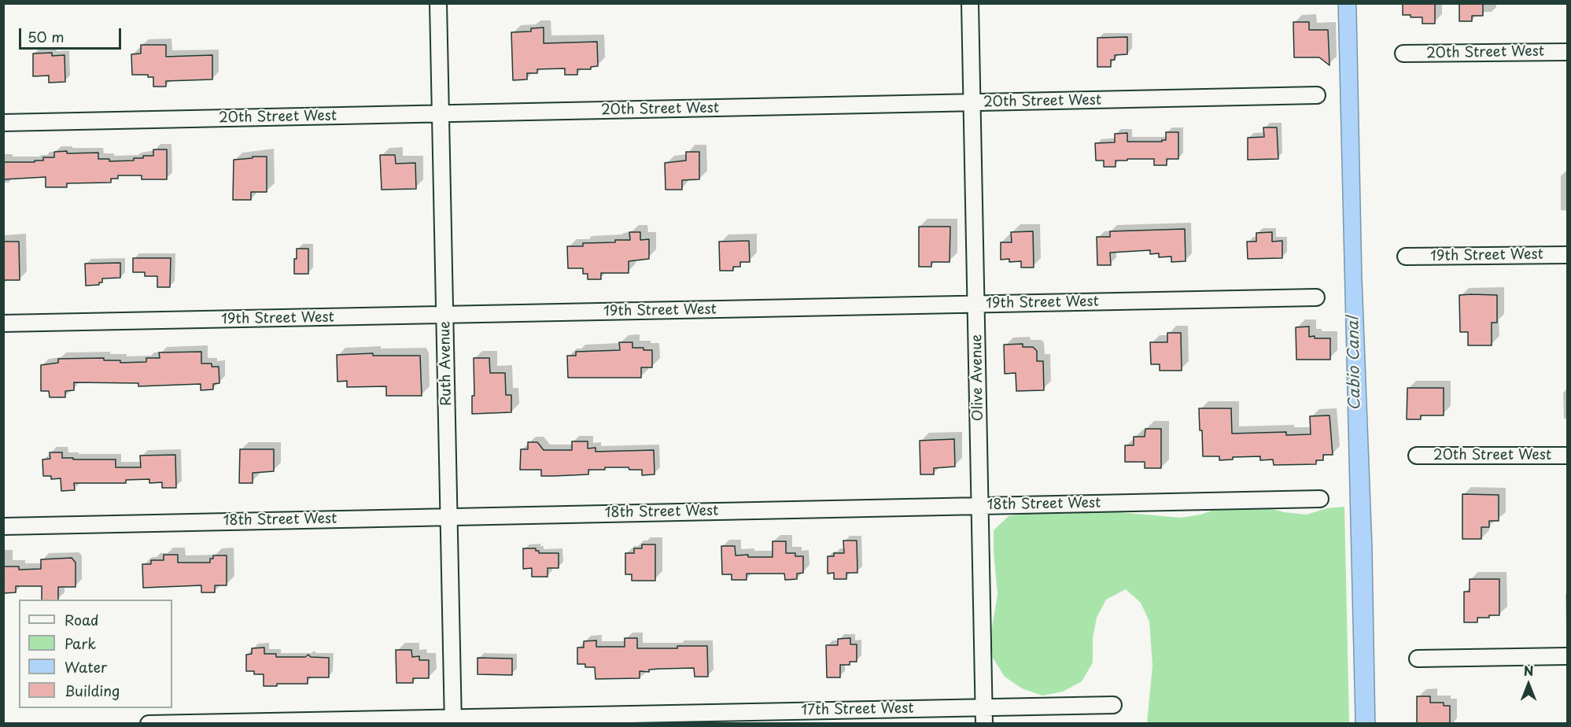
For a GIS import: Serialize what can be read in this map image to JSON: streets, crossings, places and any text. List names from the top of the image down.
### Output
{
  "streets": {
    "street": [
      "20th Street West",
      "19th Street West",
      "Ruth Avenue",
      "Olive Avenue",
      "18th Street West",
      "17th Street West"
    ]
  },
  "crossings": [
    ["20th Street West", "Ruth Avenue"],
    ["20th Street West", "Olive Avenue"],
    ["19th Street West", "Ruth Avenue"],
    ["19th Street West", "Olive Avenue"],
    ["Ruth Avenue", "18th Street West"],
    ["Ruth Avenue", "17th Street West"],
    ["Olive Avenue", "18th Street West"],
    ["Olive Avenue", "17th Street West"]
  ],
  "water": ["Cabio Canal"],
  "legend": [
    "Road",
    "Park",
    "Water",
    "Building"
  ],
  "scale_bar": "50 m",
  "north": "top"
}
